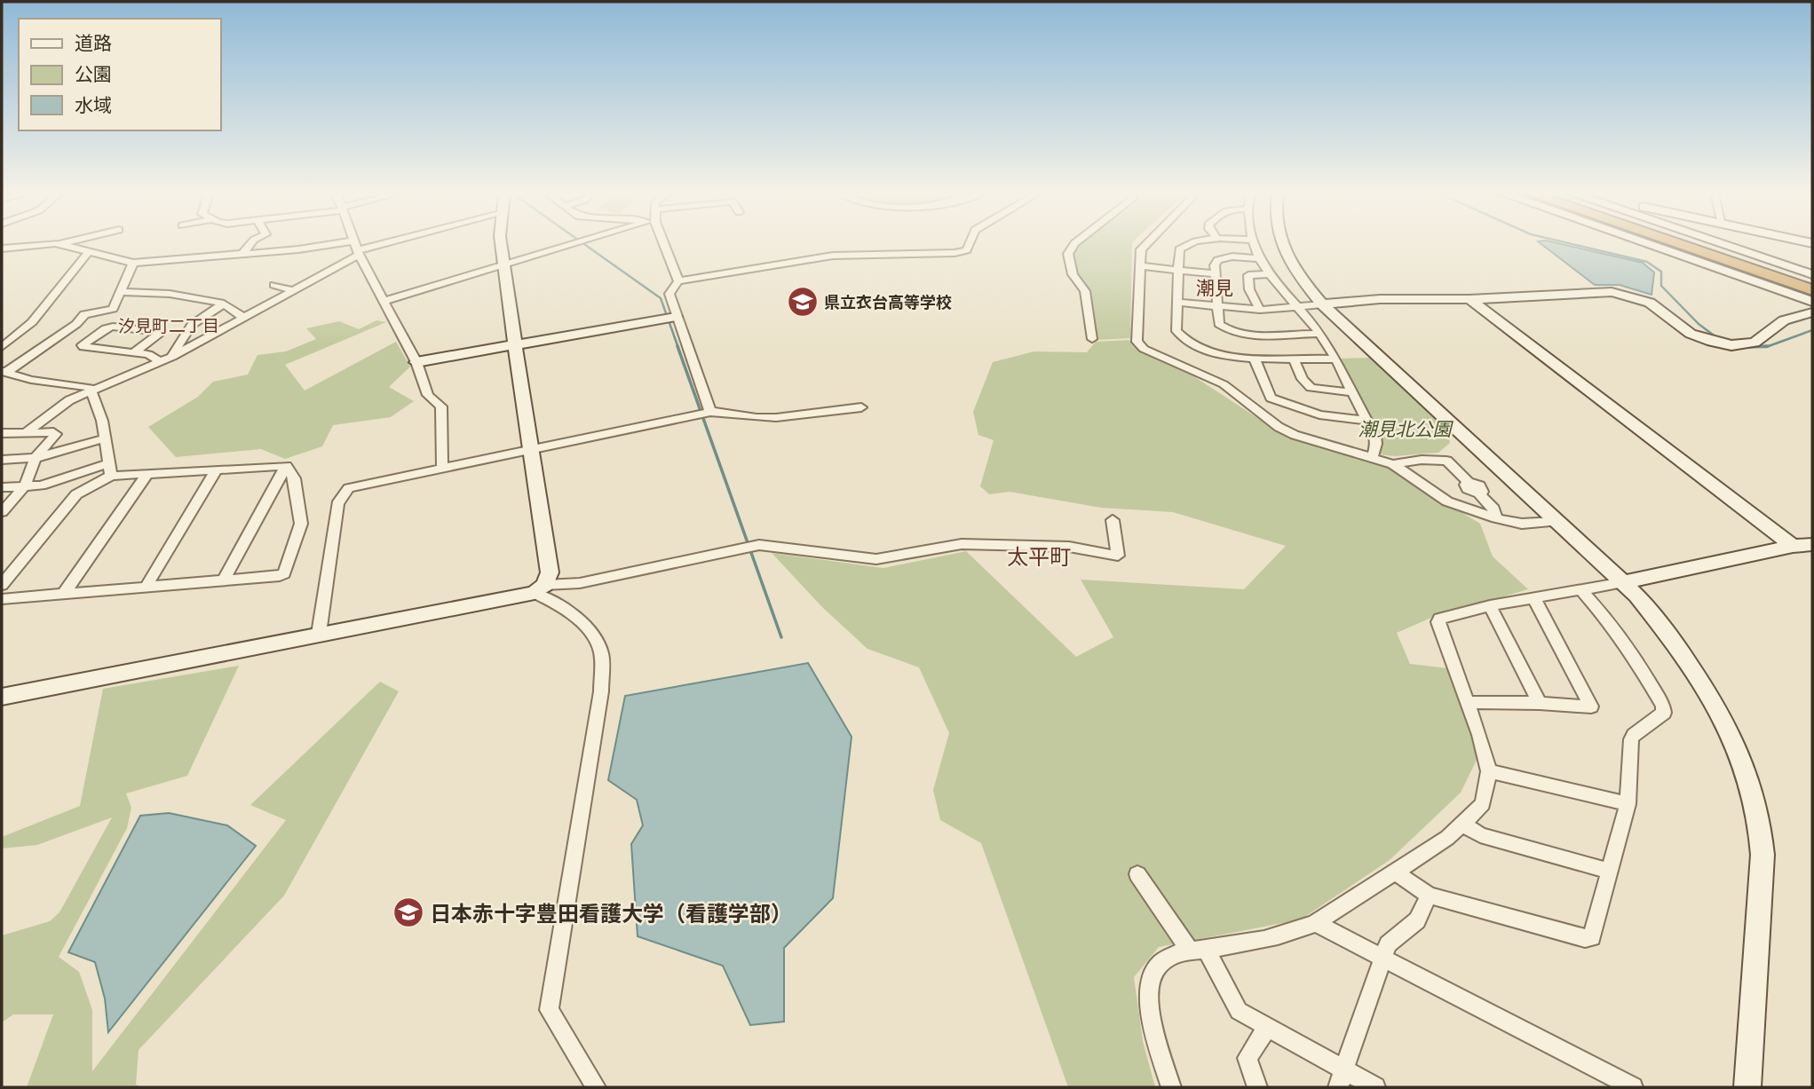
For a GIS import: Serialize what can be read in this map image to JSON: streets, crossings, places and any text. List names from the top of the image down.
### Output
{
  "districts": ["潮見", "汐見町二丁目", "太平町"],
  "parks": ["潮見北公園"],
  "places": {
    "school or university": ["県立衣台高等学校", "日本赤十字豊田看護大学（看護学部）"]
  },
  "legend": ["道路", "公園", "水域"]
}
